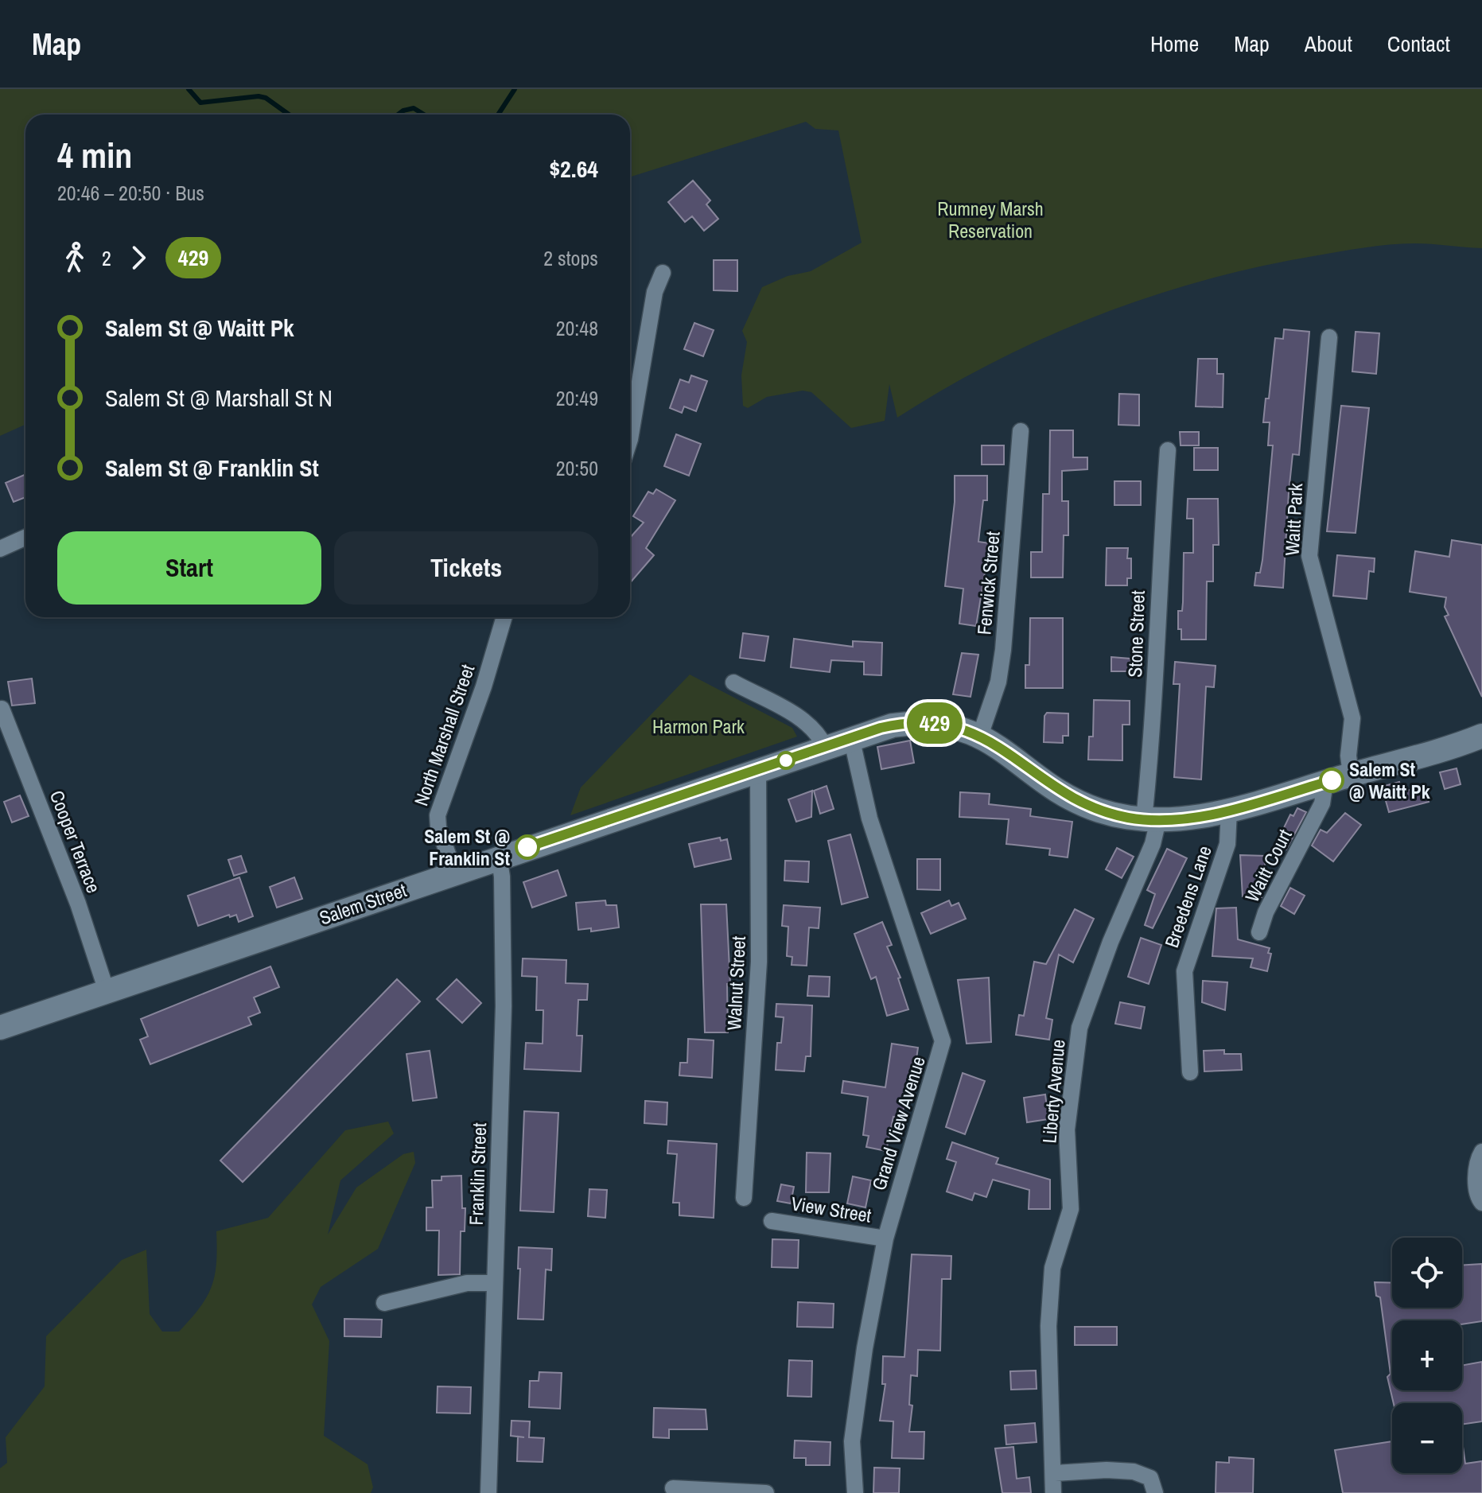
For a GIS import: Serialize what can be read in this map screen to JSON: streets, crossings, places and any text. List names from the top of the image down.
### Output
{
  "streets": {
    "main road": ["Salem Street"],
    "street": [
      "Waitt Park",
      "Fenwick Street",
      "Stone Street",
      "North Marshall Street",
      "Cooper Terrace",
      "Waitt Court",
      "Breedens Lane",
      "Walnut Street",
      "Liberty Avenue",
      "Grand View Avenue",
      "Franklin Street",
      "View Street"
    ]
  },
  "crossings": [
    ["Waitt Park", "Salem Street"],
    ["Fenwick Street", "Salem Street"],
    ["Stone Street", "Salem Street"],
    ["Stone Street", "Liberty Avenue"],
    ["North Marshall Street", "Salem Street"],
    ["Cooper Terrace", "Salem Street"],
    ["Waitt Court", "Salem Street"],
    ["Breedens Lane", "Salem Street"],
    ["Salem Street", "Walnut Street"],
    ["Salem Street", "Liberty Avenue"],
    ["Salem Street", "Grand View Avenue"],
    ["Salem Street", "Franklin Street"],
    ["Grand View Avenue", "View Street"]
  ],
  "parks": ["Rumney Marsh Reservation", "Harmon Park"],
  "places": ["Salem St @ Waitt Pk", "Salem St @ Franklin St"],
  "lines": ["bus line 429"],
  "page": {
    "header": "Map",
    "nav": [
      "Home",
      "Map",
      "About",
      "Contact"
    ],
    "on_map": "429",
    "heading": ["4 min", "20:46 – 20:50 · Bus", "$2.64"],
    "legs": ["2", "429", "2 stops"],
    "list": [
      {
        "name": "Salem St @ Waitt Pk",
        "value": "20:48"
      },
      {
        "name": "Salem St @ Marshall St N",
        "value": "20:49"
      },
      {
        "name": "Salem St @ Franklin St",
        "value": "20:50"
      }
    ],
    "buttons": ["Start", "Tickets"],
    "map_buttons": ["+", "−"]
  }
}
